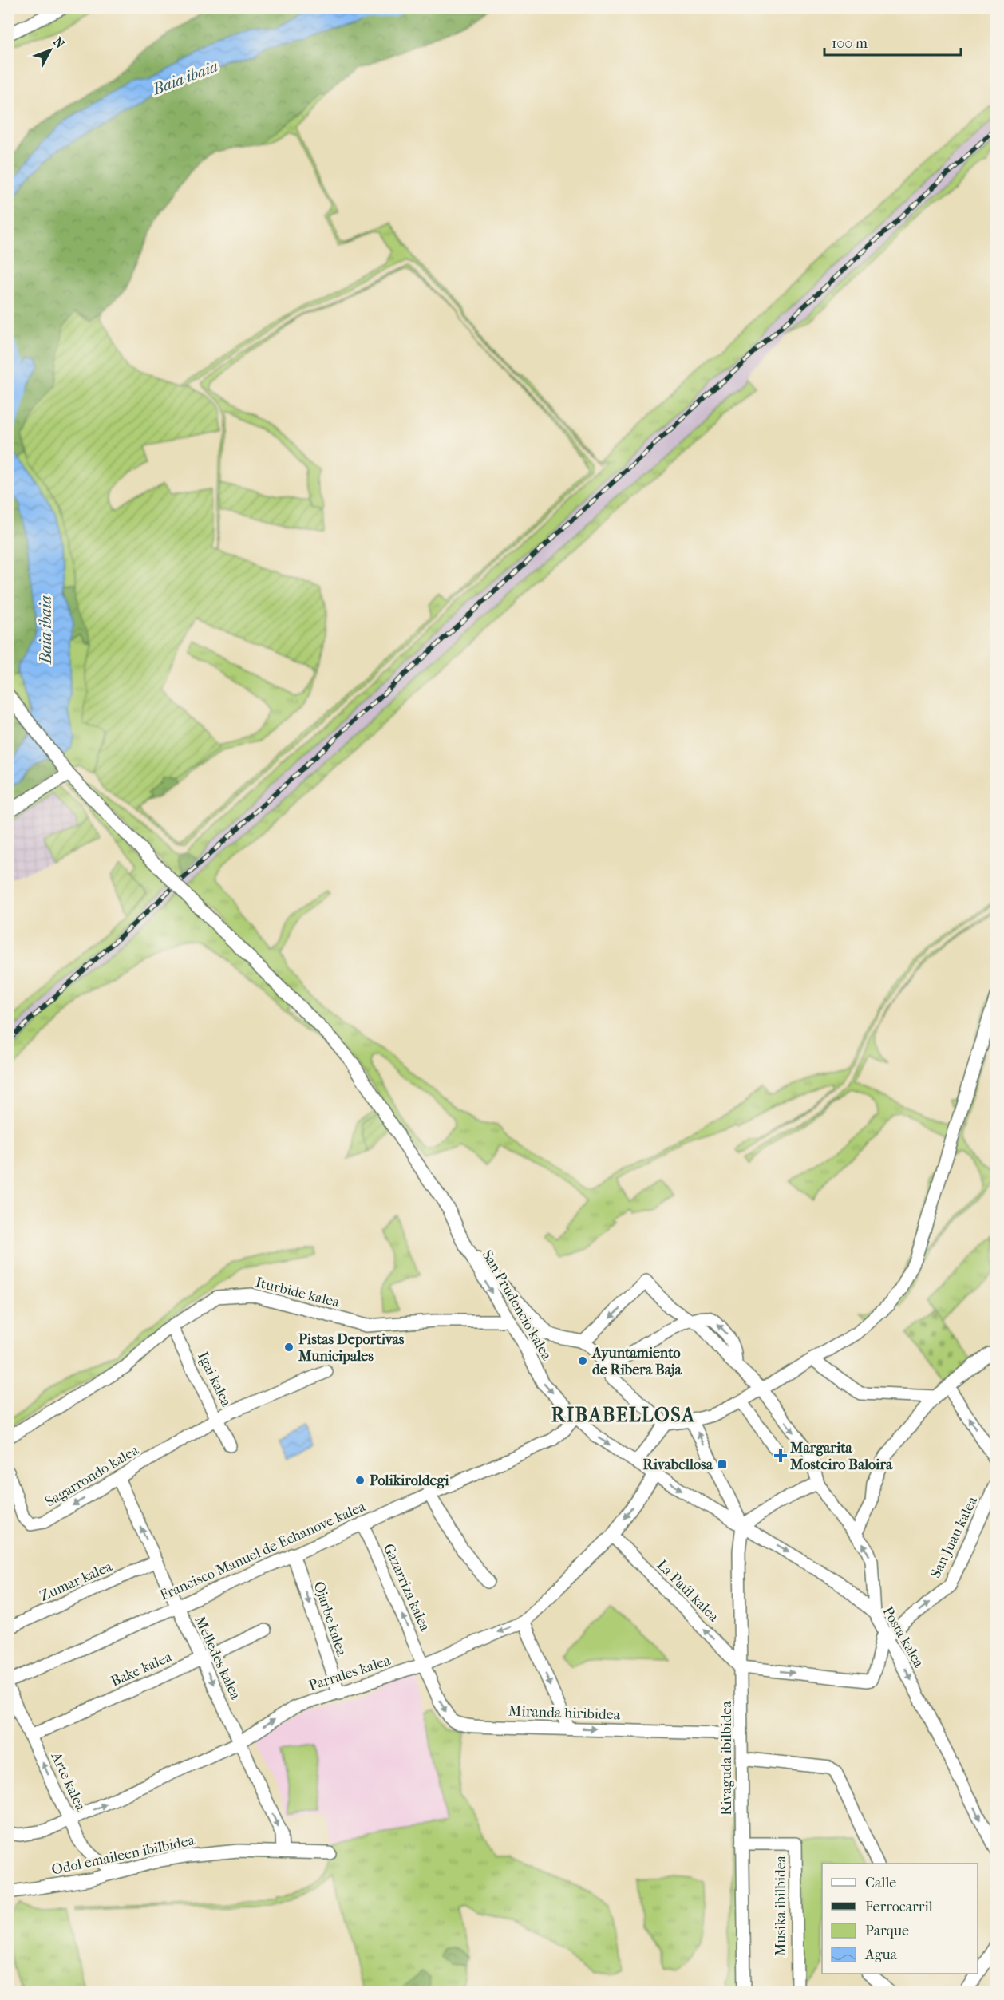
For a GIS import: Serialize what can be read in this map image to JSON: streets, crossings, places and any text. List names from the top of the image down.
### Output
{
  "streets": {
    "street": [
      "Iturbide kalea",
      "San Prudencio kalea",
      "Igai kalea",
      "Sagarrondo kalea",
      "San Juan kalea",
      "Francisco Manuel de Echanove kalea",
      "Zumar kalea",
      "Gazarriza kalea",
      "La Paúl kalea",
      "Ojarbe kalea",
      "Posta kalea",
      "Melledes kalea",
      "Bake kalea",
      "Parrales kalea",
      "Miranda hiribidea",
      "Rivaguda ibilbidea",
      "Arte kalea",
      "Odol emaileen ibilbidea",
      "Musika ibilbidea"
    ]
  },
  "crossings": [
    ["Iturbide kalea", "San Prudencio kalea"],
    ["Iturbide kalea", "Igai kalea"],
    ["San Prudencio kalea", "Francisco Manuel de Echanove kalea"],
    ["San Prudencio kalea", "Posta kalea"],
    ["Igai kalea", "Sagarrondo kalea"],
    ["Sagarrondo kalea", "Melledes kalea"],
    ["San Juan kalea", "Posta kalea"],
    ["Francisco Manuel de Echanove kalea", "Gazarriza kalea"],
    ["Francisco Manuel de Echanove kalea", "Ojarbe kalea"],
    ["Francisco Manuel de Echanove kalea", "Melledes kalea"],
    ["Zumar kalea", "Melledes kalea"],
    ["Gazarriza kalea", "Parrales kalea"],
    ["Gazarriza kalea", "Miranda hiribidea"],
    ["La Paúl kalea", "Parrales kalea"],
    ["La Paúl kalea", "Rivaguda ibilbidea"],
    ["Ojarbe kalea", "Parrales kalea"],
    ["Posta kalea", "Parrales kalea"],
    ["Posta kalea", "Rivaguda ibilbidea"],
    ["Melledes kalea", "Bake kalea"],
    ["Melledes kalea", "Parrales kalea"],
    ["Melledes kalea", "Odol emaileen ibilbidea"],
    ["Bake kalea", "Arte kalea"],
    ["Parrales kalea", "Miranda hiribidea"],
    ["Parrales kalea", "Arte kalea"],
    ["Miranda hiribidea", "Rivaguda ibilbidea"],
    ["Rivaguda ibilbidea", "Musika ibilbidea"],
    ["Arte kalea", "Odol emaileen ibilbidea"]
  ],
  "one_way": [
    "San Juan kalea",
    "La Paúl kalea",
    "Ojarbe kalea",
    "Miranda hiribidea",
    "Arte kalea"
  ],
  "districts": ["RIBABELLOSA"],
  "water": ["Baia ibaia"],
  "places": {
    "other": ["Pistas Deportivas Municipales", "Ayuntamiento de Ribera Baja", "Polikiroldegi"],
    "health": ["Margarita Mosteiro Baloira"],
    "transit": ["Rivabellosa"]
  },
  "legend": [
    "Calle",
    "Ferrocarril",
    "Parque",
    "Agua"
  ],
  "scale_bar": "100 m",
  "north": "top right"
}
